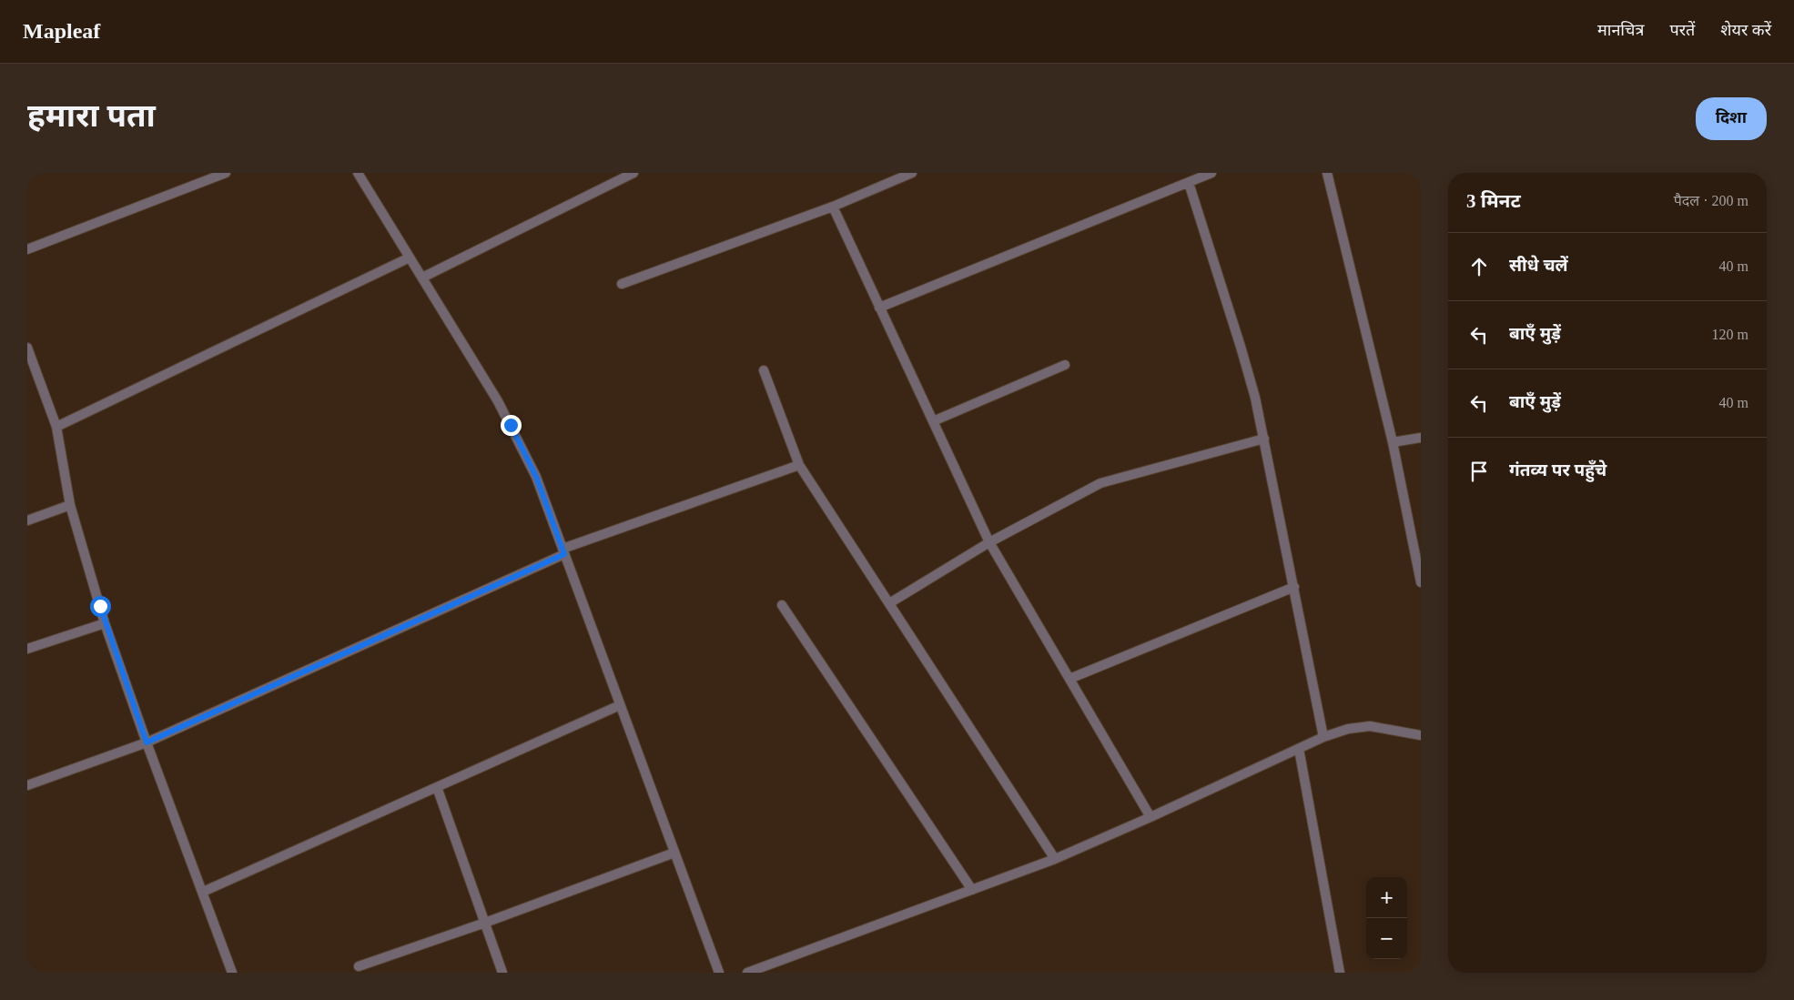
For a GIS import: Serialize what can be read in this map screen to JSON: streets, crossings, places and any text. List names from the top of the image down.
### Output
{
  "page": {
    "header": "Mapleaf",
    "nav": ["मानचित्र", "परतें", "शेयर करें"],
    "buttons": "दिशा",
    "title": "हमारा पता",
    "heading": ["3 मिनट", "पैदल · 200 m"],
    "list": [
      ["सीधे चलें", "40 m"],
      ["बाएँ मुड़ें", "120 m"],
      ["बाएँ मुड़ें", "40 m"],
      "गंतव्य पर पहुँचे"
    ],
    "map_buttons": ["+", "−"]
  }
}
